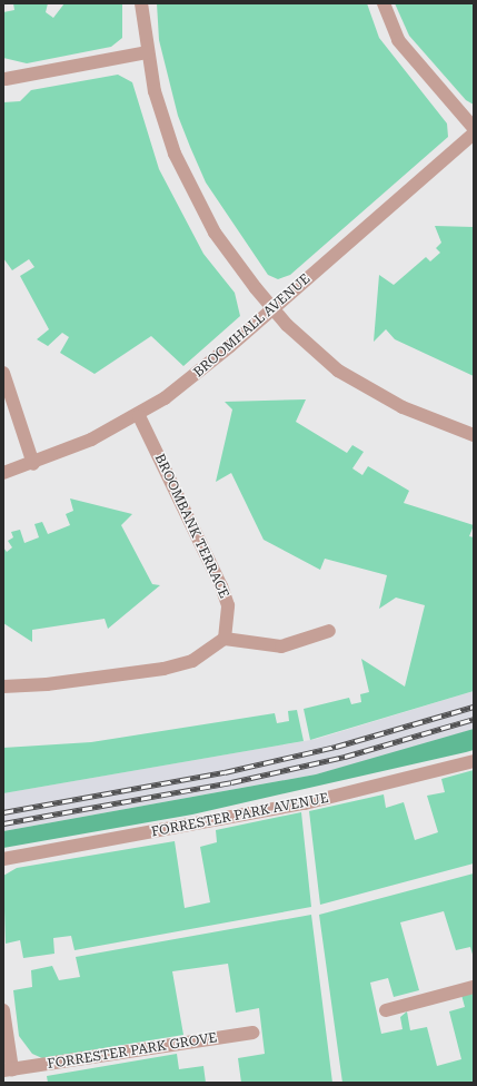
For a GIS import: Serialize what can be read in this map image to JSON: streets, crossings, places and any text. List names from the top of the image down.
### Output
{
  "streets": {
    "street": [
      "BROOMHALL AVENUE",
      "BROOMBANK TERRACE",
      "FORRESTER PARK AVENUE",
      "FORRESTER PARK GROVE"
    ]
  },
  "crossings": [
    ["BROOMHALL AVENUE", "BROOMBANK TERRACE"]
  ]
}
